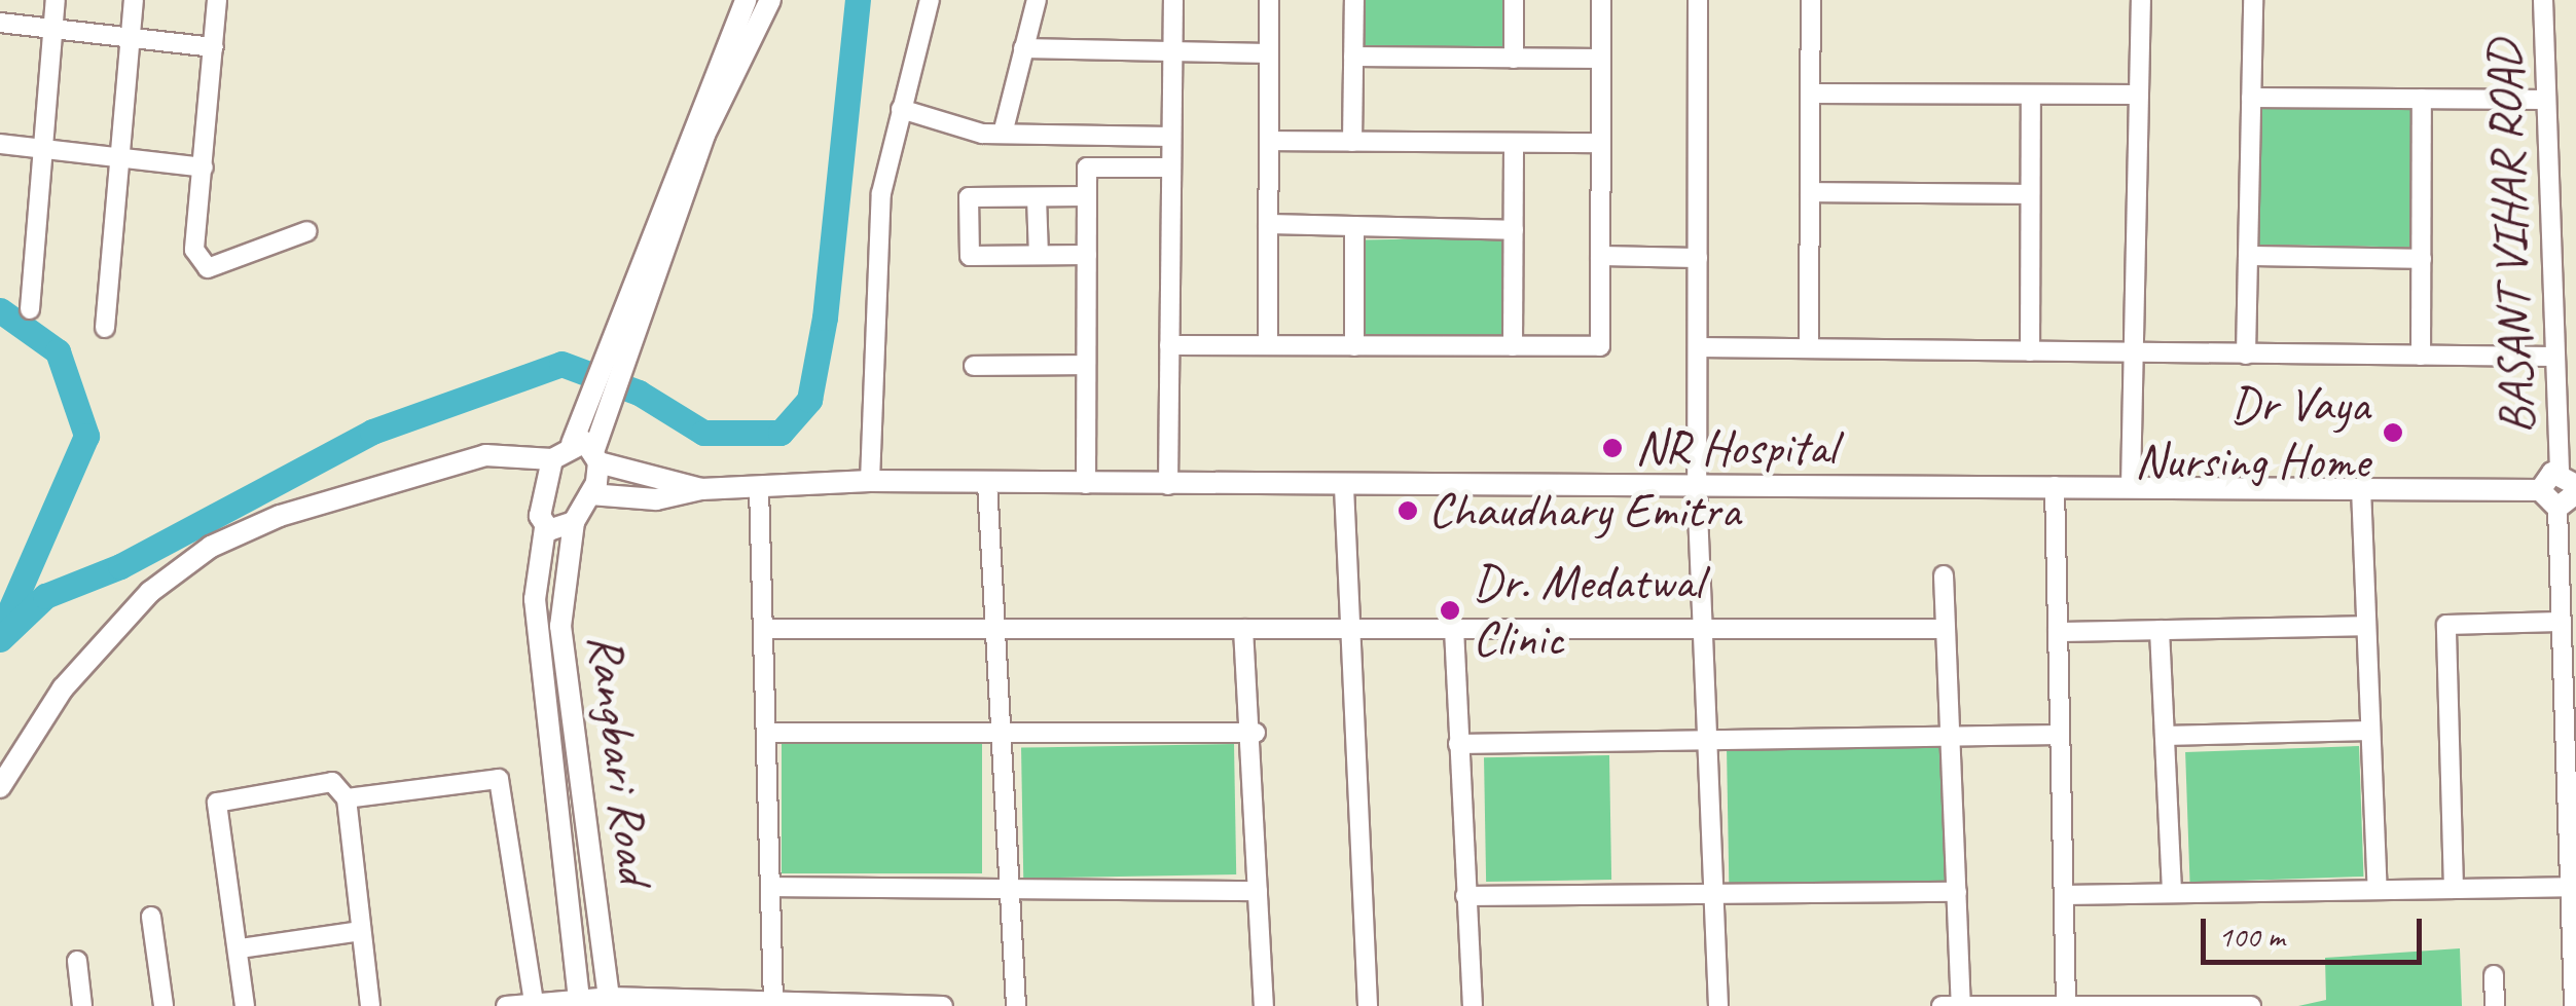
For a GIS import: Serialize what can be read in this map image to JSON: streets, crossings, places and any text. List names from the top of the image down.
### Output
{
  "streets": {
    "street": ["BASANT VIHAR ROAD", "Rangbari Road"]
  },
  "places": [
    "Dr Vaya Nursing Home",
    "NR Hospital",
    "Chaudhary Emitra",
    "Dr. Medatwal Clinic"
  ],
  "scale_bar": "100 m"
}
